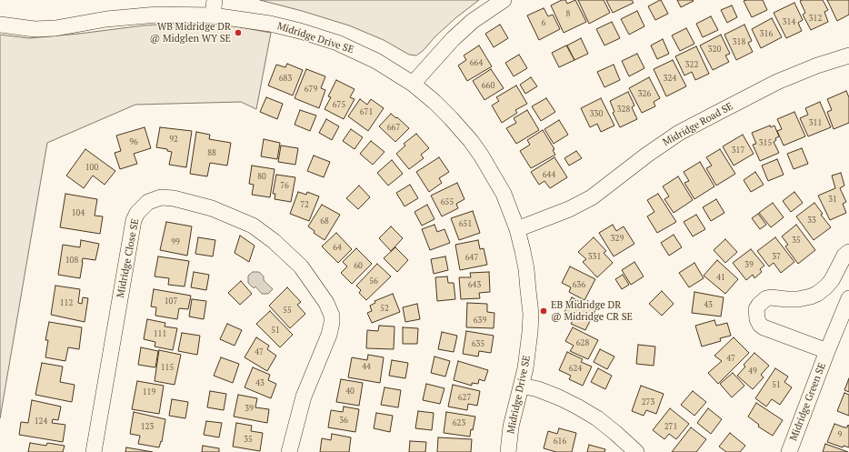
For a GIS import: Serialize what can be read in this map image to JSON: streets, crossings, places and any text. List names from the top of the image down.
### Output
{
  "streets": {
    "street": [
      "Midridge Drive SE",
      "Midridge Road SE",
      "Midridge Close SE",
      "Midridge Green SE"
    ]
  },
  "crossings": [
    ["Midridge Drive SE", "Midridge Road SE"]
  ],
  "places": ["WB Midridge DR @ Midglen WY SE", "EB Midridge DR @ Midridge CR SE"],
  "house_numbers": [
    "8",
    "312",
    "314",
    "6",
    "316",
    "318",
    "320",
    "664",
    "322",
    "683",
    "324",
    "660",
    "679",
    "326",
    "675",
    "328",
    "671",
    "330",
    "311",
    "667",
    "92",
    "96",
    "315",
    "317",
    "88",
    "100",
    "644",
    "80",
    "76",
    "31",
    "655",
    "72",
    "104",
    "33",
    "68",
    "651",
    "329",
    "35",
    "99",
    "64",
    "331",
    "37",
    "647",
    "108",
    "39",
    "60",
    "41",
    "56",
    "643",
    "636",
    "107",
    "112",
    "43",
    "52",
    "55",
    "639",
    "51",
    "111",
    "628",
    "635",
    "47",
    "47",
    "44",
    "115",
    "624",
    "49",
    "43",
    "51",
    "40",
    "119",
    "627",
    "273",
    "39",
    "36",
    "124",
    "623",
    "123",
    "271",
    "9",
    "35",
    "616"
  ]
}
